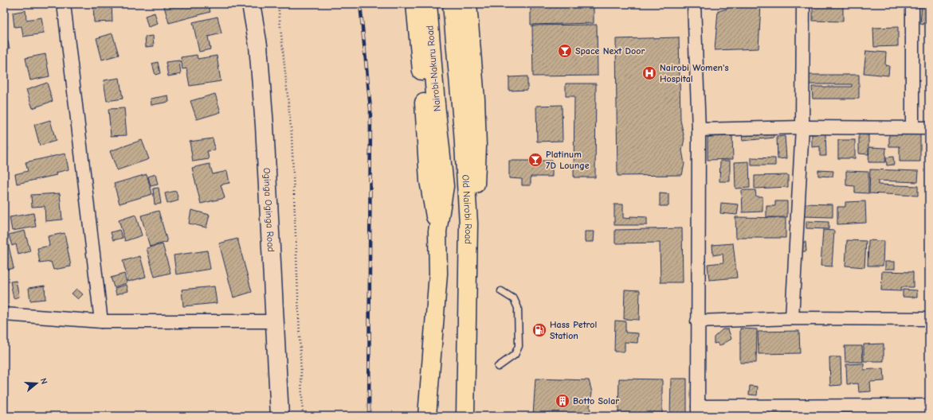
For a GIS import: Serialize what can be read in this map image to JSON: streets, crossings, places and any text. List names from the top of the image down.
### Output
{
  "streets": {
    "highway": ["Nairobi-Nakuru Road", "Old Nairobi Road"],
    "street": ["Oginga Oginga Road"]
  },
  "places": {
    "bar": ["Space Next Door", "Platinum 7D Lounge"],
    "hospital": ["Nairobi Women's Hospital"],
    "fuel station": ["Hass Petrol Station"],
    "building": ["Botto Solar"]
  },
  "north": "right"
}
